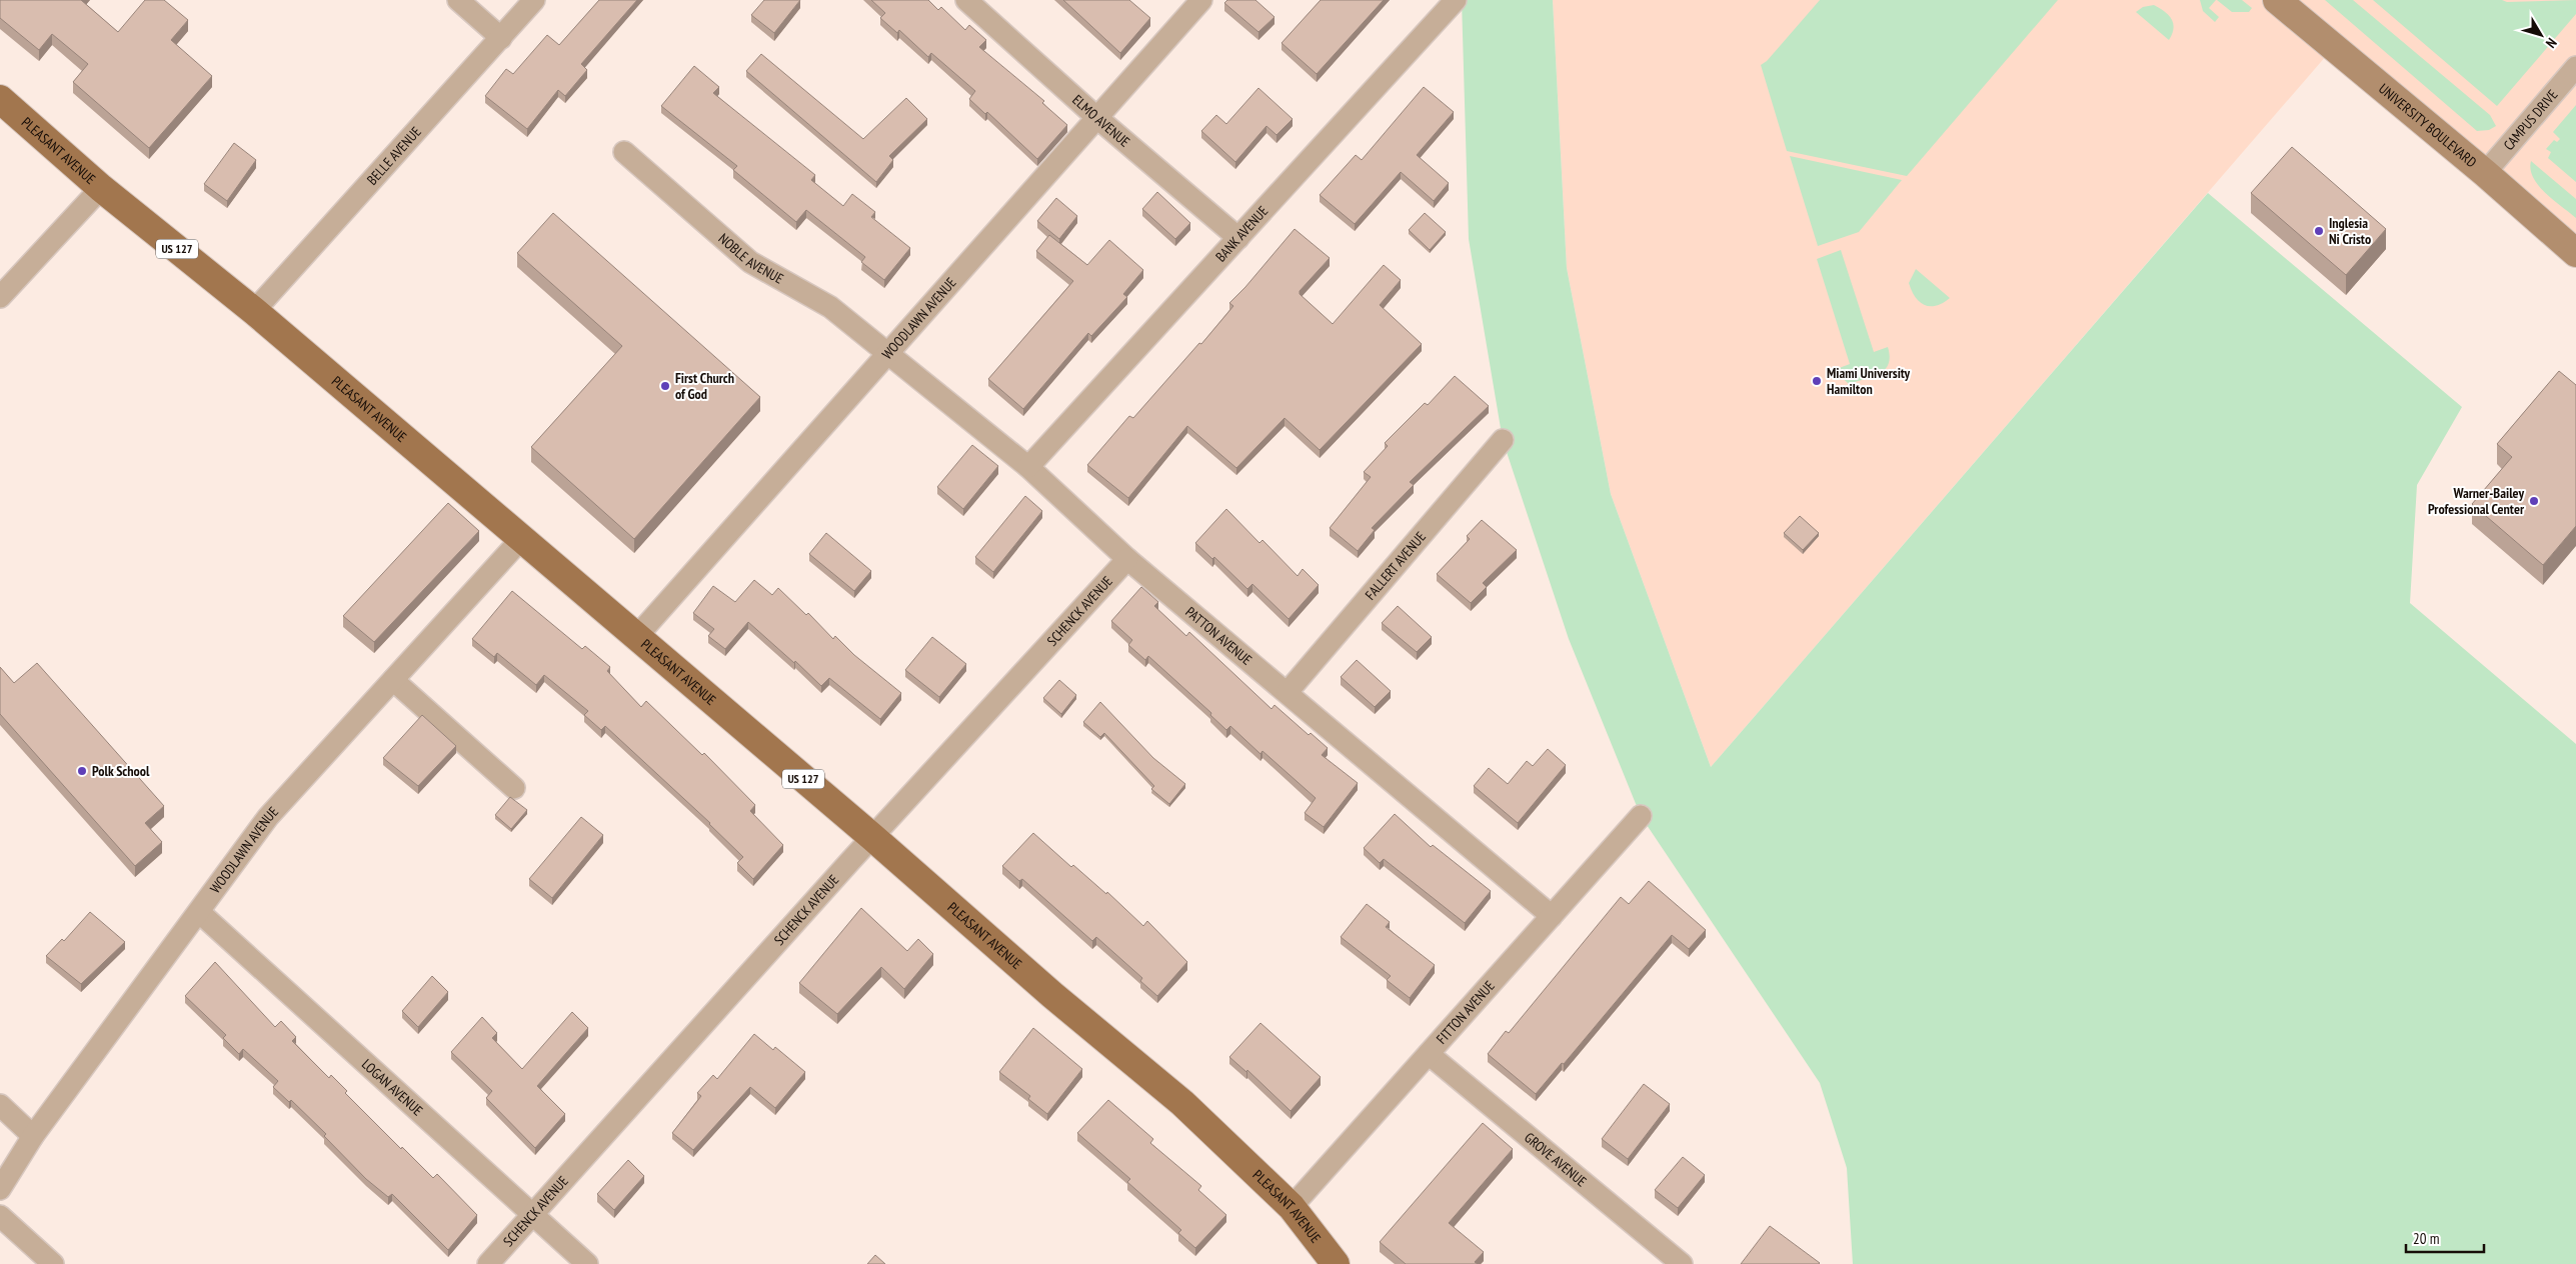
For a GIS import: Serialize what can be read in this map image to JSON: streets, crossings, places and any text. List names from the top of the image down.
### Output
{
  "streets": {
    "main road": ["PLEASANT AVENUE", "US 127"],
    "street": [
      "CAMPUS DRIVE",
      "ELMO AVENUE",
      "UNIVERSITY BOULEVARD",
      "BELLE AVENUE",
      "BANK AVENUE",
      "NOBLE AVENUE",
      "WOODLAWN AVENUE",
      "FALLERT AVENUE",
      "SCHENCK AVENUE",
      "PATTON AVENUE",
      "FITTON AVENUE",
      "LOGAN AVENUE",
      "GROVE AVENUE"
    ]
  },
  "crossings": [
    ["CAMPUS DRIVE", "UNIVERSITY BOULEVARD"],
    ["ELMO AVENUE", "BANK AVENUE"],
    ["ELMO AVENUE", "WOODLAWN AVENUE"],
    ["PLEASANT AVENUE", "BELLE AVENUE"],
    ["PLEASANT AVENUE", "WOODLAWN AVENUE"],
    ["PLEASANT AVENUE", "SCHENCK AVENUE"],
    ["PLEASANT AVENUE", "FITTON AVENUE"],
    ["BANK AVENUE", "PATTON AVENUE"],
    ["NOBLE AVENUE", "WOODLAWN AVENUE"],
    ["NOBLE AVENUE", "PATTON AVENUE"],
    ["WOODLAWN AVENUE", "PATTON AVENUE"],
    ["WOODLAWN AVENUE", "LOGAN AVENUE"],
    ["FALLERT AVENUE", "PATTON AVENUE"],
    ["SCHENCK AVENUE", "PATTON AVENUE"],
    ["SCHENCK AVENUE", "LOGAN AVENUE"],
    ["PATTON AVENUE", "FITTON AVENUE"],
    ["FITTON AVENUE", "GROVE AVENUE"]
  ],
  "places": [
    "Inglesia Ni Cristo",
    "Miami University Hamilton",
    "First Church of God",
    "Warner-Bailey Professional Center",
    "Polk School"
  ],
  "scale_bar": "20 m",
  "north": "bottom right"
}
